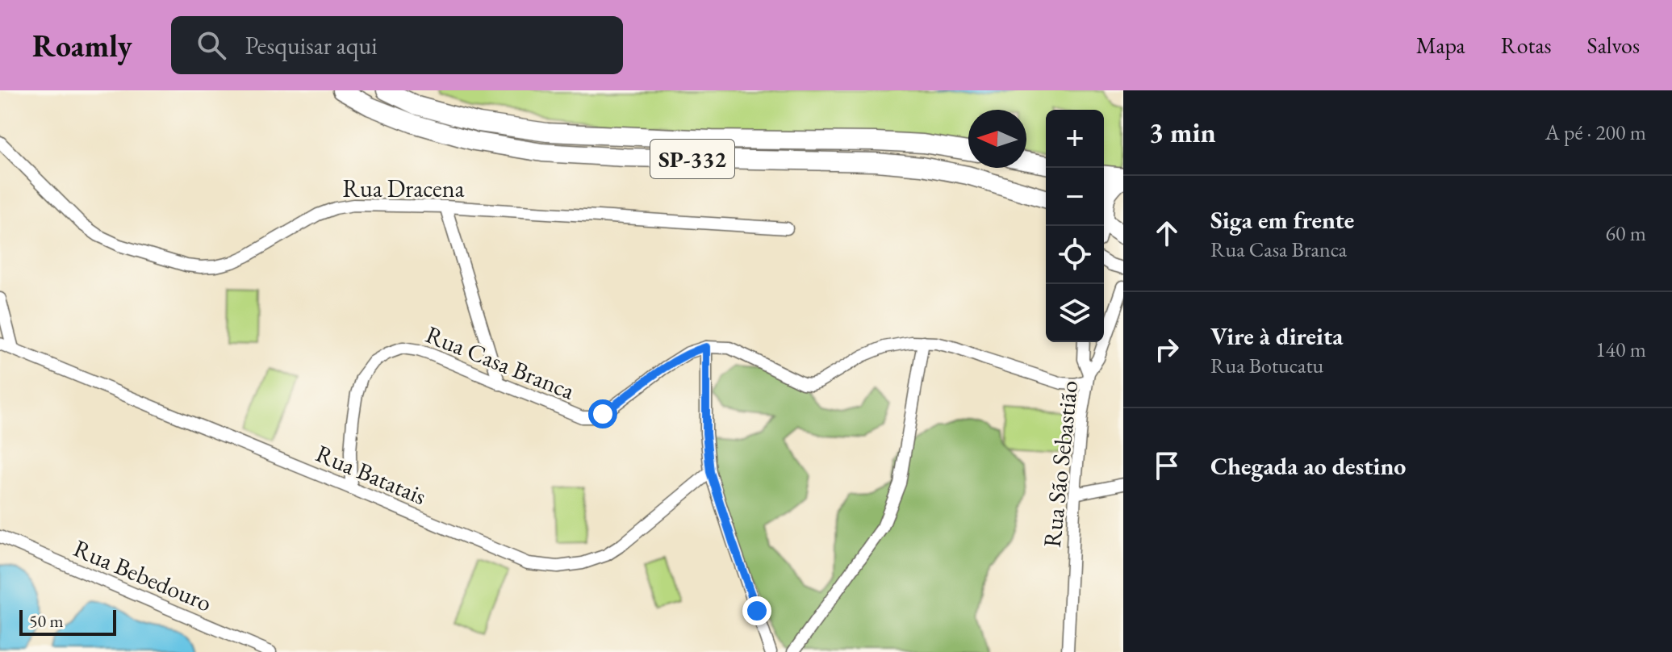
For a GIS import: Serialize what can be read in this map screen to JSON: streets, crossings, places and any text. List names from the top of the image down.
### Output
{
  "streets": {
    "main road": ["SP-332"],
    "street": [
      "Rua Dracena",
      "Rua Casa Branca",
      "Rua São Sebastião",
      "Rua Batatais",
      "Rua Bebedouro"
    ]
  },
  "crossings": [
    ["Rua Casa Branca", "Rua Batatais"]
  ],
  "scale_bar": "50 m",
  "north": "left",
  "page": {
    "header": "Roamly",
    "search": "Pesquisar aqui",
    "nav": ["Mapa", "Rotas", "Salvos"],
    "heading": ["3 min", "A pé · 200 m"],
    "map_buttons": ["+", "−"],
    "list": [
      ["Siga em frente", "Rua Casa Branca", "60 m"],
      ["Vire à direita", "Rua Botucatu", "140 m"],
      "Chegada ao destino"
    ],
    "scale": "50 m"
  }
}
